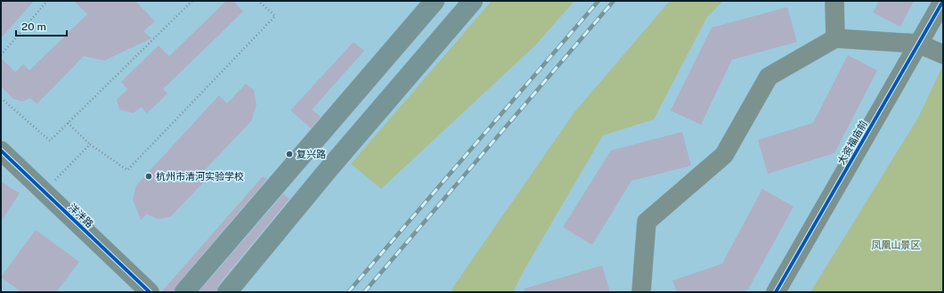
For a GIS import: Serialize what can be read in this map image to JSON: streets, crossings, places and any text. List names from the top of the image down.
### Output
{
  "streets": {
    "street": ["大资福庙前", "洋泮路"]
  },
  "parks": ["凤凰山景区"],
  "places": ["复兴路", "杭州市清河实验学校"],
  "scale_bar": "20 m"
}
